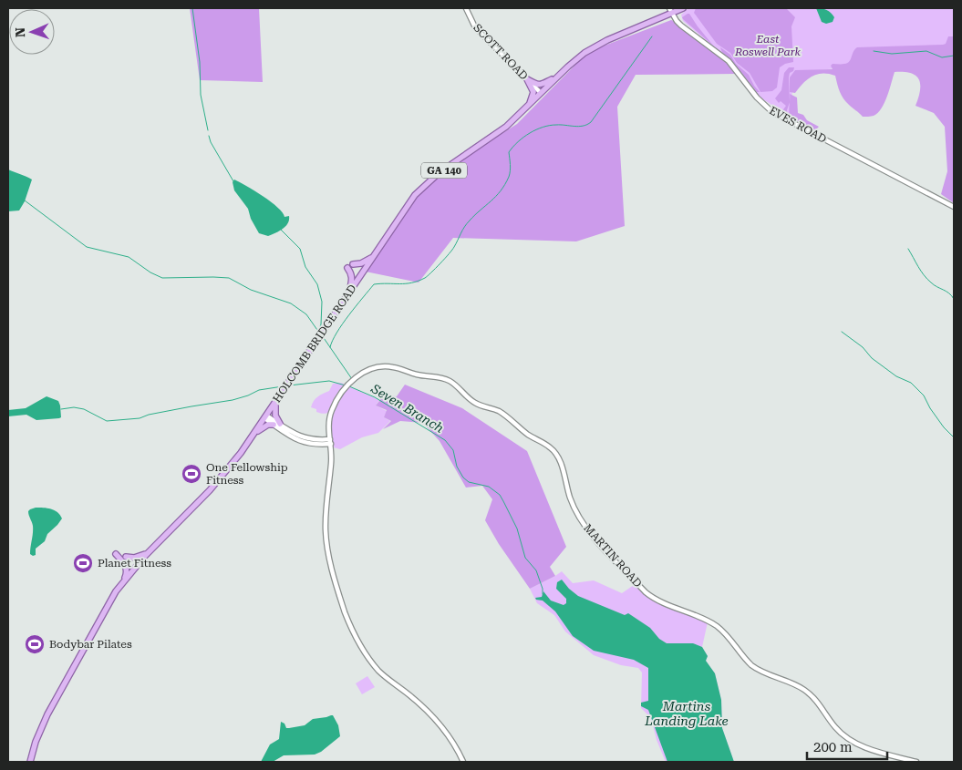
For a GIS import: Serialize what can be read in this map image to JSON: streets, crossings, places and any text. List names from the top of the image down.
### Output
{
  "streets": {
    "main road": ["GA 140", "HOLCOMB BRIDGE ROAD"],
    "street": ["SCOTT ROAD", "EVES ROAD", "MARTIN ROAD"]
  },
  "crossings": [
    ["SCOTT ROAD", "HOLCOMB BRIDGE ROAD"],
    ["EVES ROAD", "HOLCOMB BRIDGE ROAD"]
  ],
  "water": ["Seven Branch", "Martins Landing Lake"],
  "parks": ["East Roswell Park"],
  "places": {
    "sports": ["One Fellowship Fitness", "Planet Fitness", "Bodybar Pilates"]
  },
  "scale_bar": "200 m",
  "north": "left"
}
